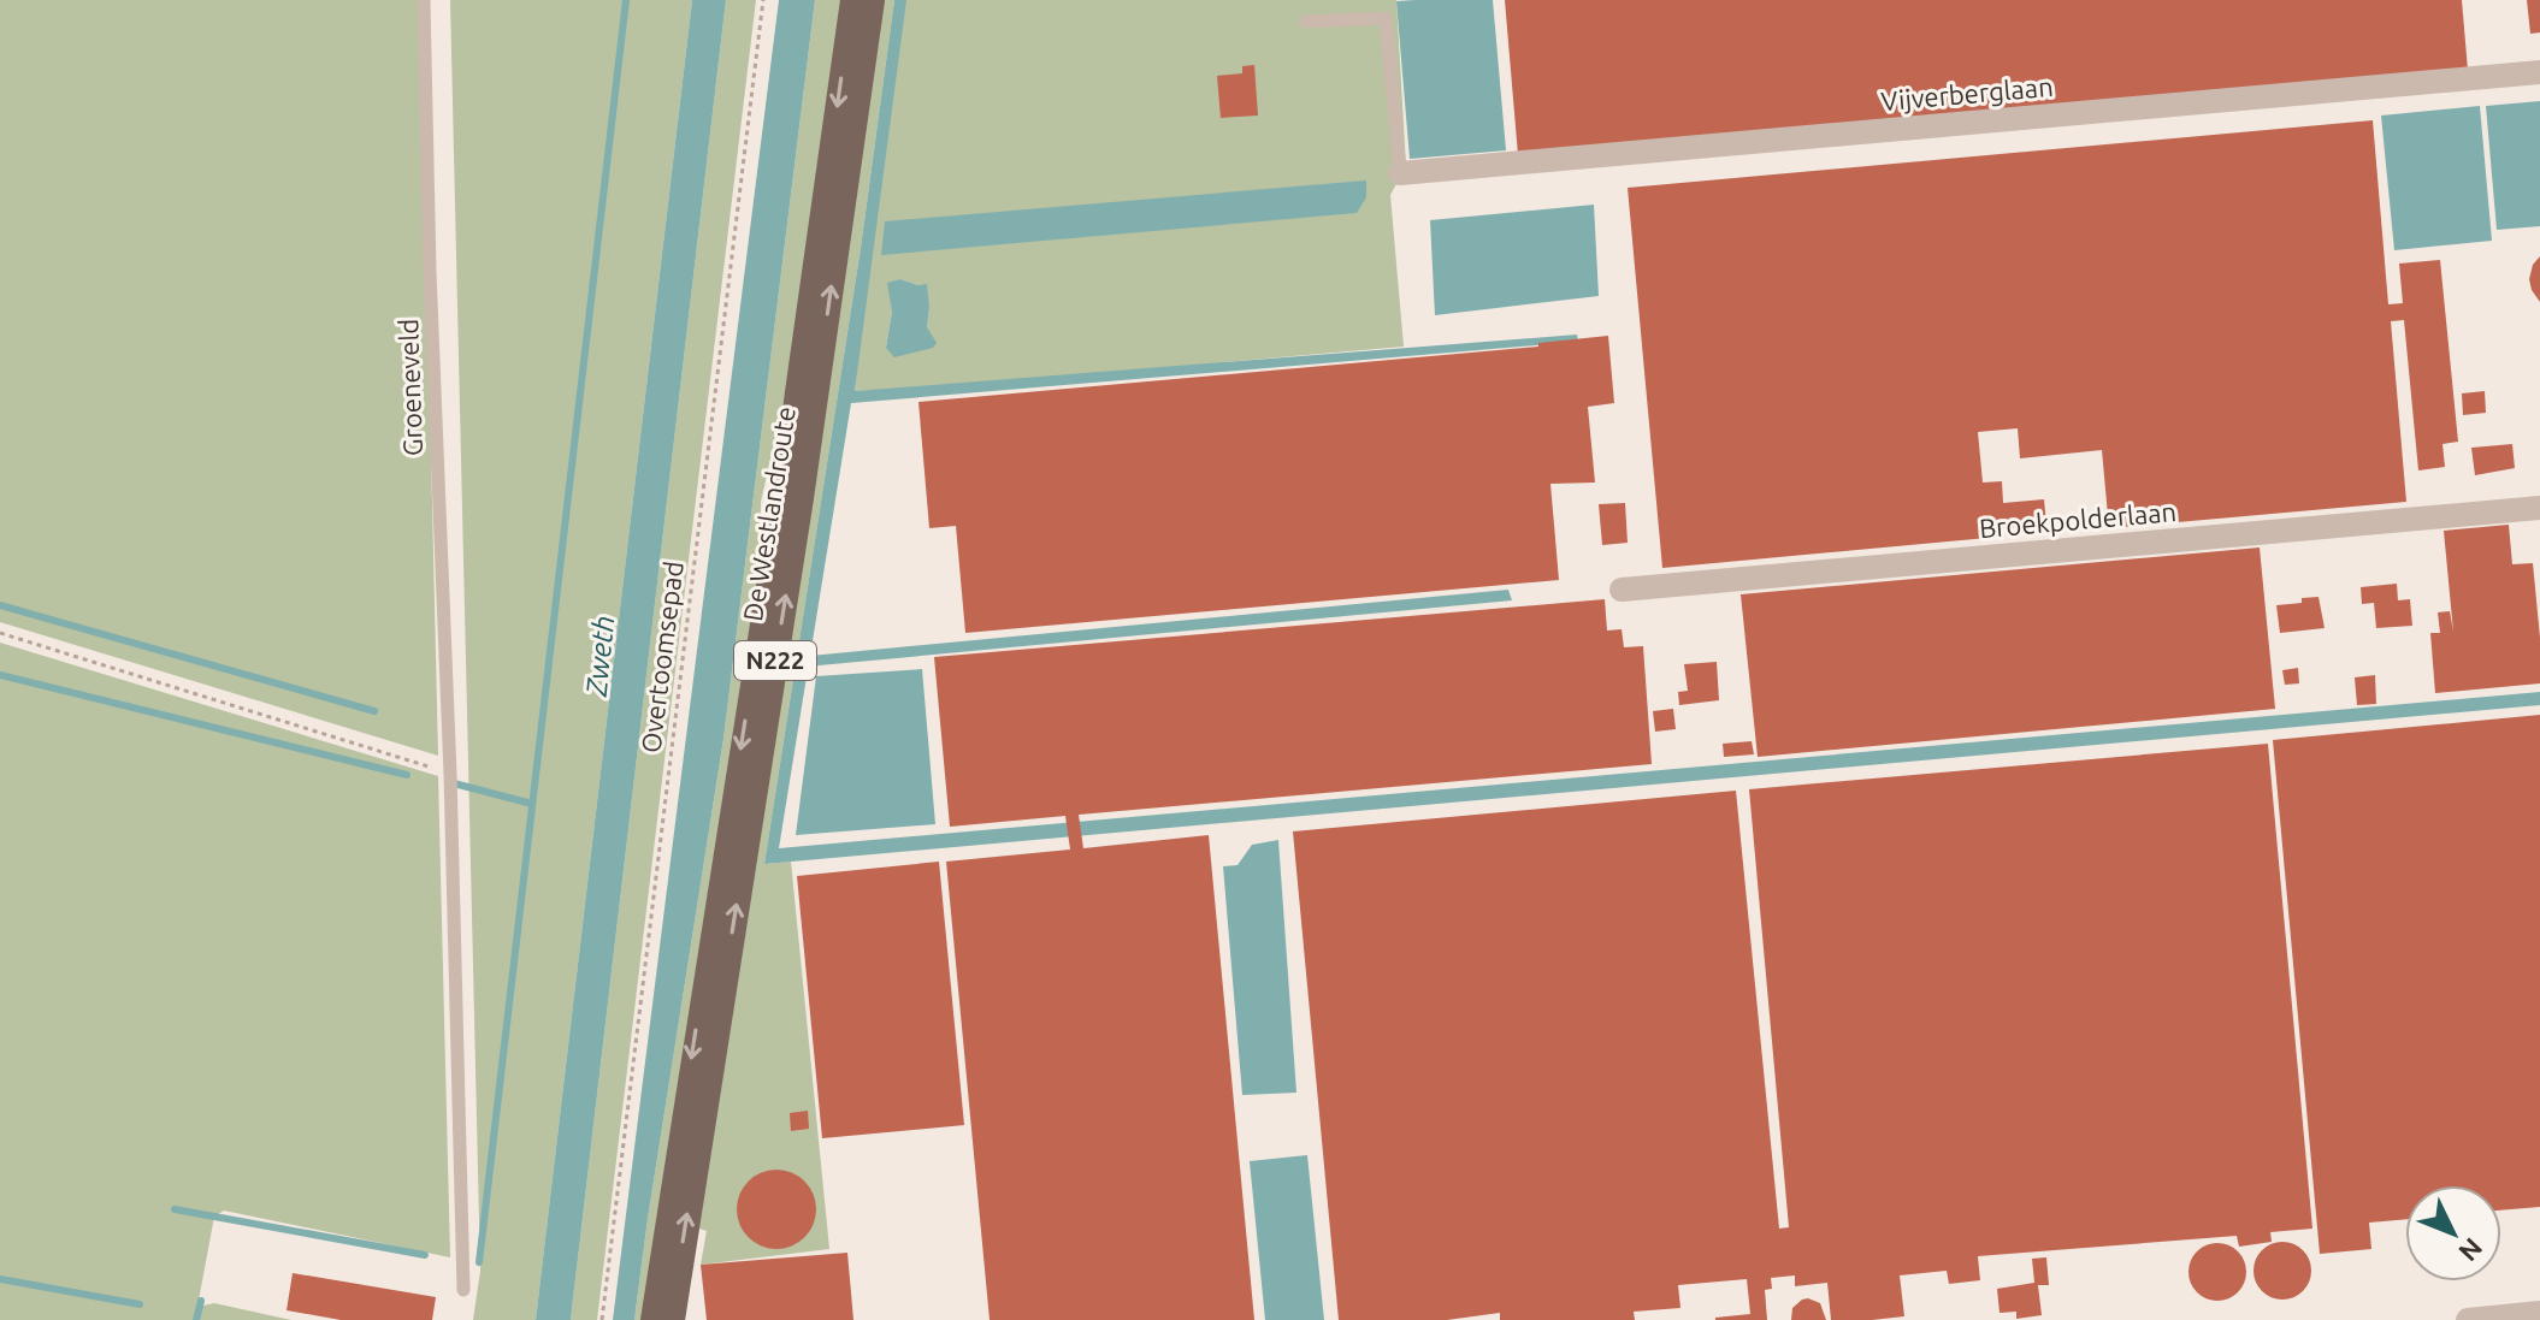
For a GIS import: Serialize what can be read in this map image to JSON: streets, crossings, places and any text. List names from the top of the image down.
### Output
{
  "streets": {
    "main road": ["De Westlandroute", "N222"],
    "street": ["Vijverberglaan", "Broekpolderlaan"],
    "lane": ["Groeneveld"],
    "path": ["Overtoomsepad"]
  },
  "water": ["Zweth"],
  "north": "bottom right"
}
